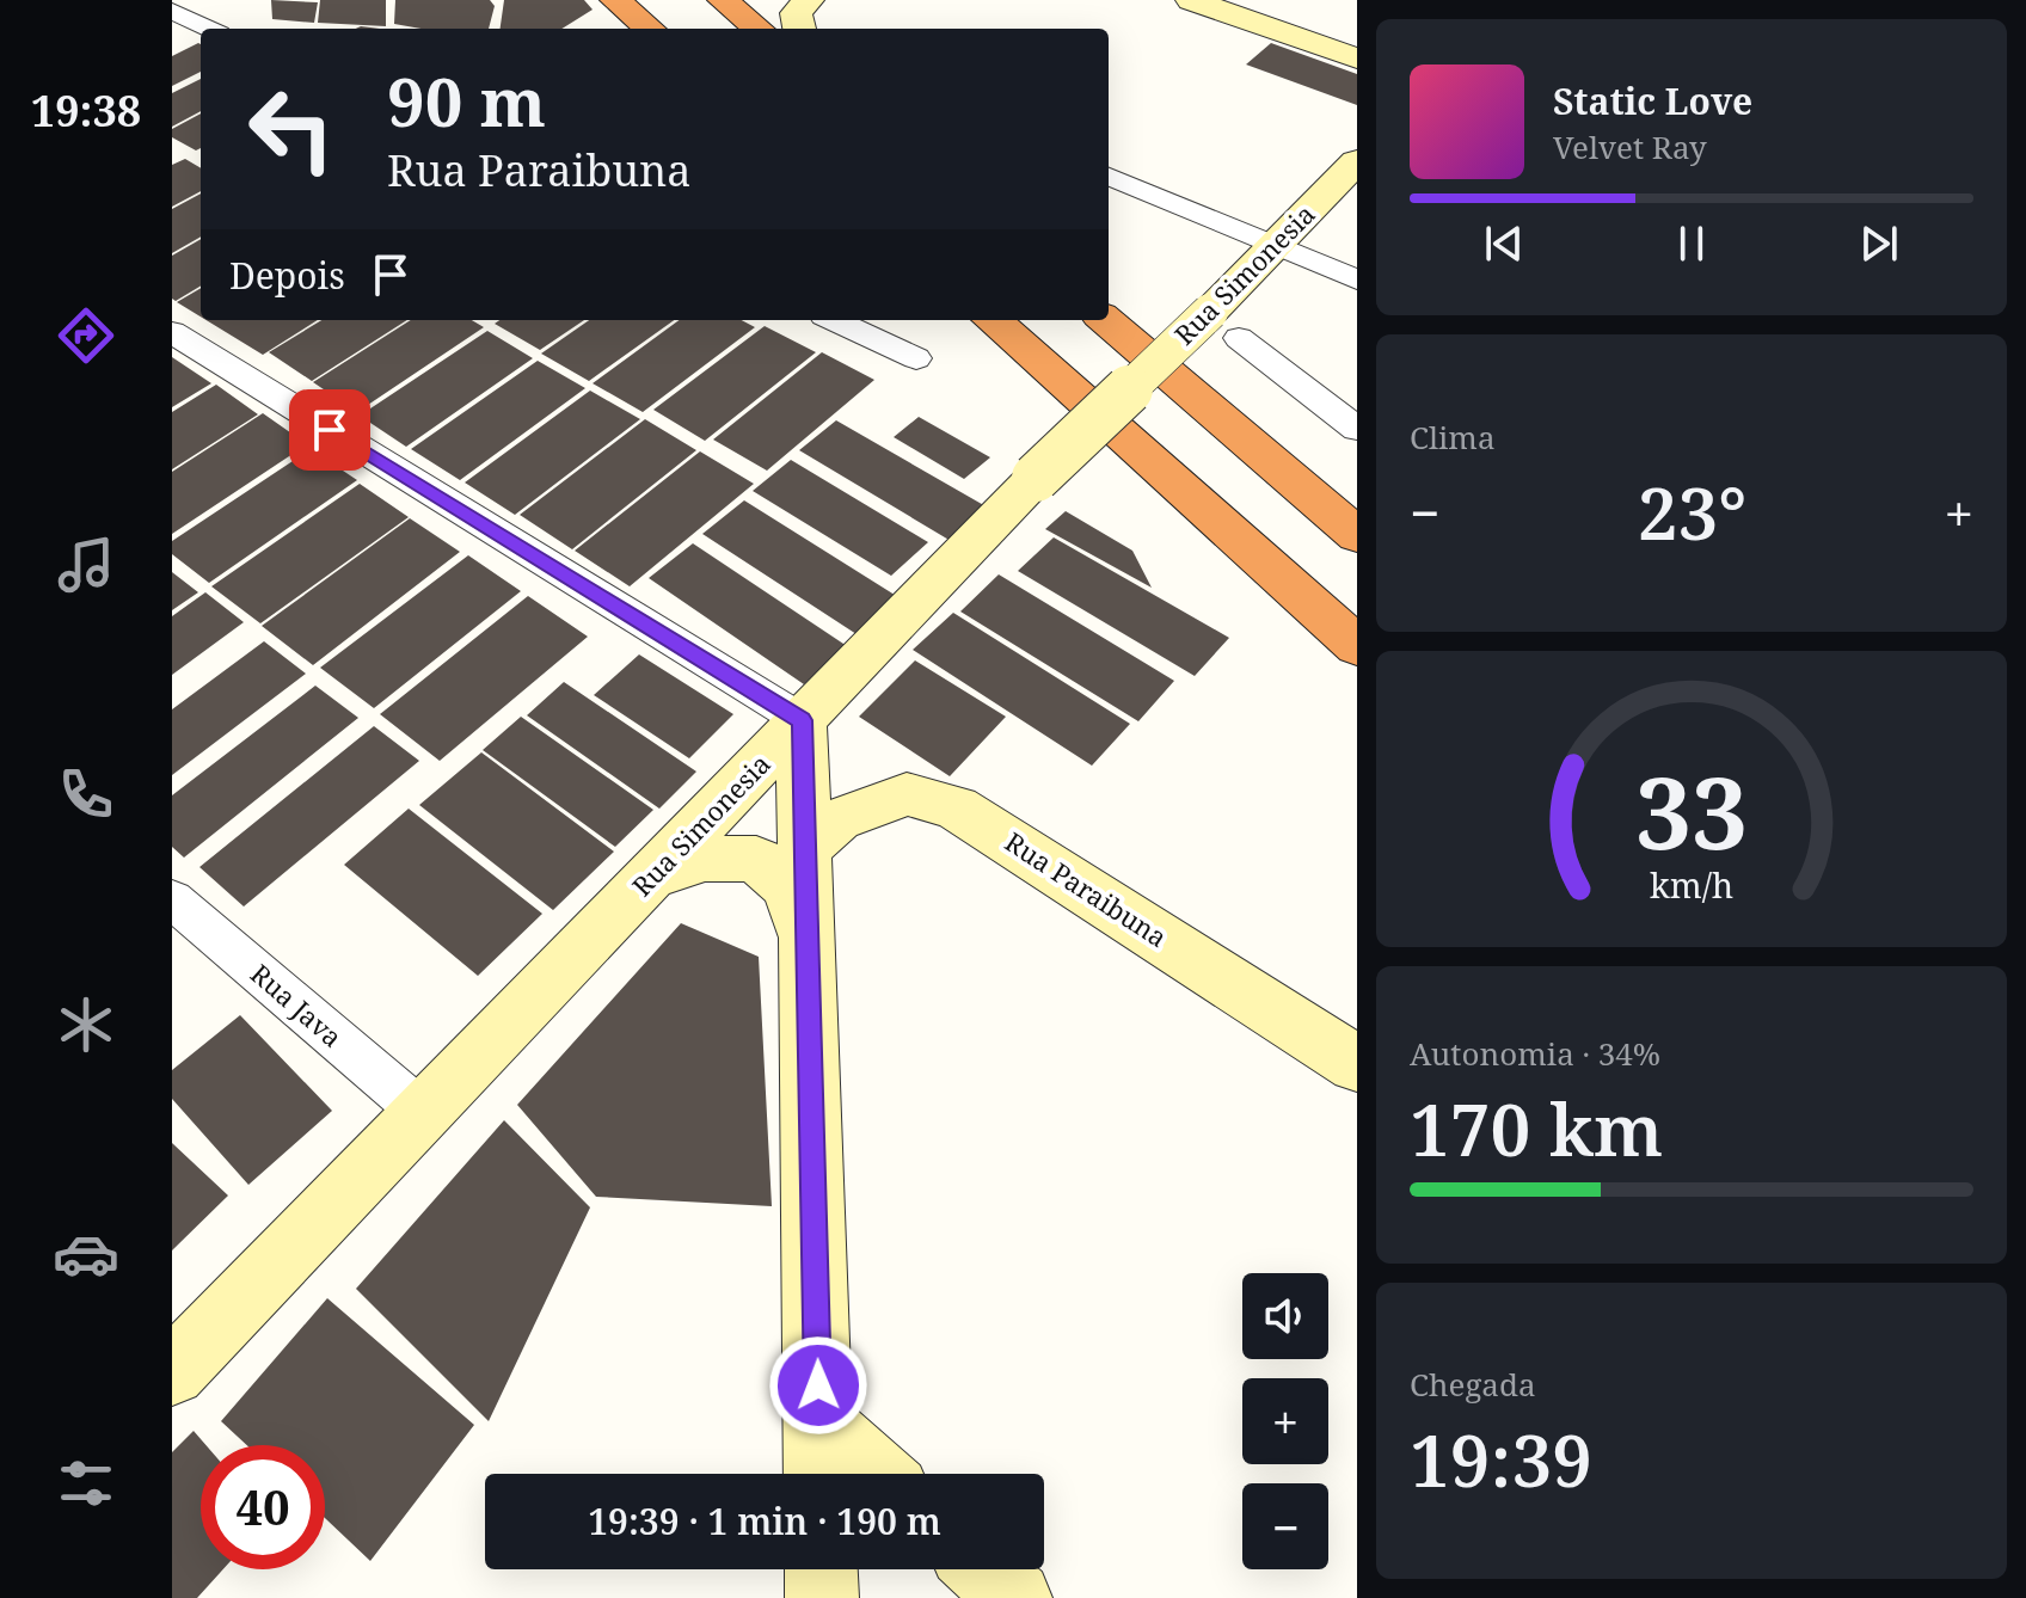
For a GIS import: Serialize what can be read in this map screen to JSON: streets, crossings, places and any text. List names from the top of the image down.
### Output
{
  "streets": {
    "street": ["Rua Simonesia", "Rua Paraibuna", "Rua Java"]
  },
  "crossings": [
    ["Rua Simonesia", "Rua Java"]
  ],
  "page": {
    "tabs": "19:38",
    "turn": ["90 m", "Rua Paraibuna"],
    "song": ["Static Love", "Velvet Ray"],
    "then": "Depois",
    "tile": [
      "Clima",
      ["Autonomia · 34%", "170 km"],
      ["Chegada", "19:39"]
    ],
    "heat": ["−", "23°", "+"],
    "map_buttons": ["+", "−"],
    "limit": "40",
    "trip": "19:39 · 1 min · 190 m",
    "gauge": ["33", "km/h"]
  }
}
